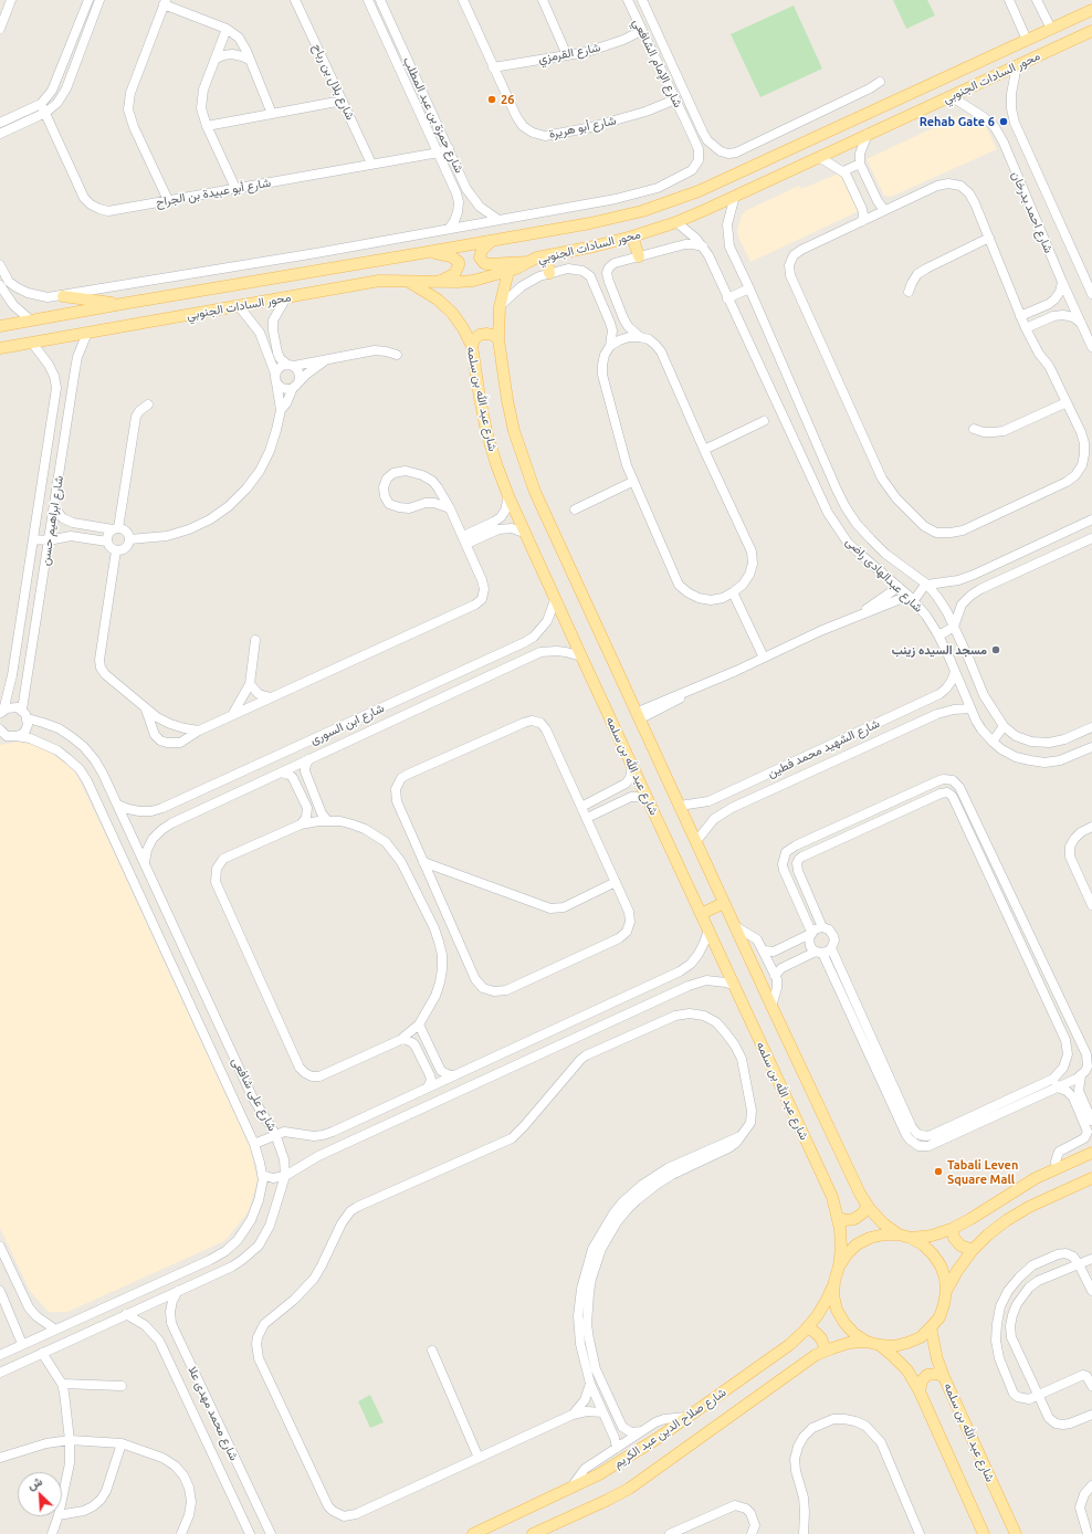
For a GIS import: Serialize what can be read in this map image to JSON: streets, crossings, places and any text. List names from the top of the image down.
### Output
{
  "streets": {
    "main road": ["محور السادات الجنوبي", "شارع عبد الله بن سلمه", "شارع صلاح الدين عبد الكريم"],
    "street": [
      "شارع القرمزي",
      "شارع الإمام الشافعي",
      "شارع بلال بن رباح",
      "شارع حمزة بن عبد المطلب",
      "شارع أبو هريرة",
      "شارع أبو عبيدة بن الجراح",
      "شارع احمد بدرخان",
      "شارع ابراهيم حسن",
      "شارع عبدالهادى راضى",
      "شارع ابن السورى",
      "شارع الشهيد محمد فطين",
      "شارع على شافعى",
      "شارع محمد مهدى علا"
    ]
  },
  "crossings": [
    ["شارع القرمزي", "شارع الإمام الشافعي"],
    ["شارع القرمزي", "شارع أبو هريرة"],
    ["شارع الإمام الشافعي", "شارع حمزة بن عبد المطلب"],
    ["شارع الإمام الشافعي", "شارع أبو هريرة"],
    ["محور السادات الجنوبي", "شارع احمد بدرخان"],
    ["محور السادات الجنوبي", "شارع عبد الله بن سلمه"],
    ["محور السادات الجنوبي", "شارع ابراهيم حسن"],
    ["محور السادات الجنوبي", "شارع عبدالهادى راضى"],
    ["شارع بلال بن رباح", "شارع أبو عبيدة بن الجراح"],
    ["شارع حمزة بن عبد المطلب", "شارع أبو عبيدة بن الجراح"],
    ["شارع عبد الله بن سلمه", "شارع ابن السورى"],
    ["شارع عبد الله بن سلمه", "شارع الشهيد محمد فطين"],
    ["شارع عبد الله بن سلمه", "شارع صلاح الدين عبد الكريم"],
    ["شارع عبدالهادى راضى", "شارع الشهيد محمد فطين"],
    ["شارع ابن السورى", "شارع على شافعى"],
    ["شارع على شافعى", "شارع محمد مهدى علا"]
  ],
  "places": [
    "26",
    "Rehab Gate 6",
    "مسجد السيده زينب",
    "Tabali Leven Square Mall"
  ],
  "north": "top left"
}
